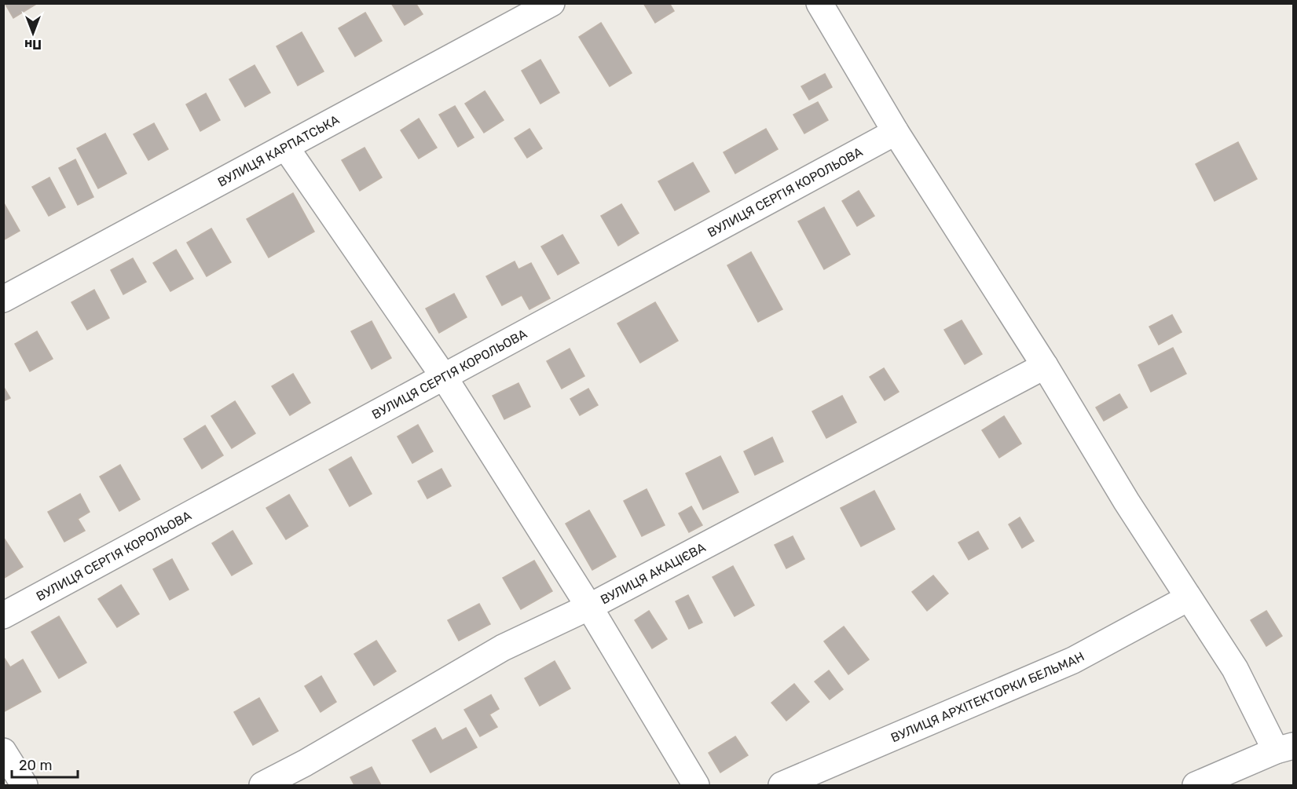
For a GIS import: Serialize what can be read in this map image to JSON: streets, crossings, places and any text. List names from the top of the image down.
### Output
{
  "streets": {
    "street": [
      "ВУЛИЦЯ КАРПАТСЬКА",
      "ВУЛИЦЯ СЕРГІЯ КОРОЛЬОВА",
      "ВУЛИЦЯ АКАЦІЄВА",
      "ВУЛИЦЯ АРХІТЕКТОРКИ БЕЛЬМАН"
    ]
  },
  "scale_bar": "20 m",
  "north": "bottom"
}
